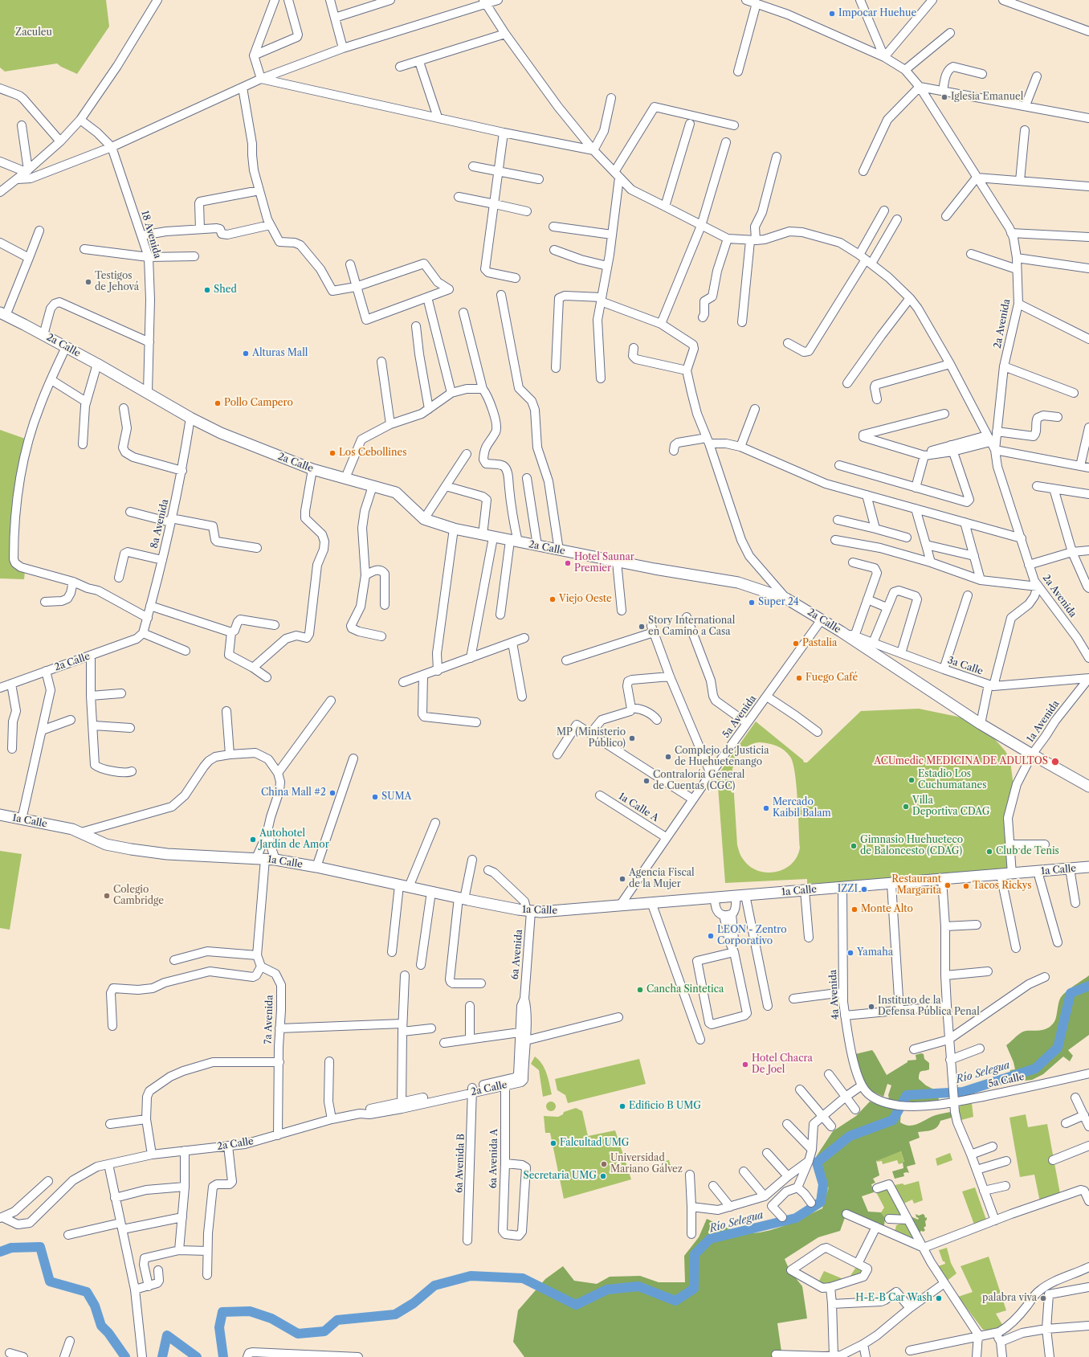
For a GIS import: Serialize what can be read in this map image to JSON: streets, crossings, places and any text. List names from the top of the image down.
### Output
{
  "streets": {
    "main road": ["2a Calle", "1a Calle"],
    "street": [
      "18 Avenida",
      "2a Avenida",
      "8a Avenida",
      "3a Calle",
      "5a Avenida",
      "1a Avenida",
      "1a Calle A",
      "6a Avenida",
      "4a Avenida",
      "7a Avenida",
      "5a Calle",
      "6a Avenida A",
      "6a Avenida B"
    ]
  },
  "crossings": [
    ["18 Avenida", "2a Calle"],
    ["2a Calle", "8a Avenida"],
    ["2a Calle", "3a Calle"],
    ["2a Calle", "5a Avenida"],
    ["2a Calle", "1a Avenida"],
    ["2a Calle", "6a Avenida"],
    ["2a Calle", "7a Avenida"],
    ["2a Calle", "6a Avenida A"],
    ["2a Calle", "6a Avenida B"],
    ["3a Calle", "1a Avenida"],
    ["5a Avenida", "1a Calle A"],
    ["5a Avenida", "1a Calle"],
    ["1a Avenida", "1a Calle"],
    ["1a Calle", "6a Avenida"],
    ["1a Calle", "4a Avenida"],
    ["4a Avenida", "5a Calle"]
  ],
  "water": ["Río Selegua"],
  "parks": ["Zaculeu"],
  "places": [
    "Impocar Huehue",
    "Iglesia Emanuel",
    "Testigos de Jehová",
    "Shed",
    "Alturas Mall",
    "Pollo Campero",
    "Los Cebollines",
    "Hotel Saunar Premier",
    "Viejo Oeste",
    "Super 24",
    "Story International en Camino a Casa",
    "Pastalia",
    "Fuego Café",
    "MP (Ministerio Público)",
    "Complejo de Justicia de Huehuetenango",
    "ACUmedic MEDICINA DE ADULTOS",
    "Estadio Los Cuchumatanes",
    "Contraloría General de Cuentas (CGC)",
    "China Mall #2",
    "SUMA",
    "Villa Deportiva CDAG",
    "Mercado Kaibil Balam",
    "Autohotel Jardín de Amor",
    "Gimnasio Huehueteco de Baloncesto (CDAG)",
    "Club de Tenis",
    "Agencia Fiscal de la Mujer",
    "Restaurant Margarita",
    "Tacos Rickys",
    "IZZI",
    "Colegio Cambridge",
    "Monte Alto",
    "LEON - Zentro Corporativo",
    "Yamaha",
    "Cancha Sintetica",
    "Instituto de la Defensa Pública Penal",
    "Hotel Chacra De Joel",
    "Edificio B UMG",
    "Falcultad UMG",
    "Universidad Mariano Gálvez",
    "Secretaria UMG",
    "H-E-B Car Wash",
    "palabra viva"
  ]
}
